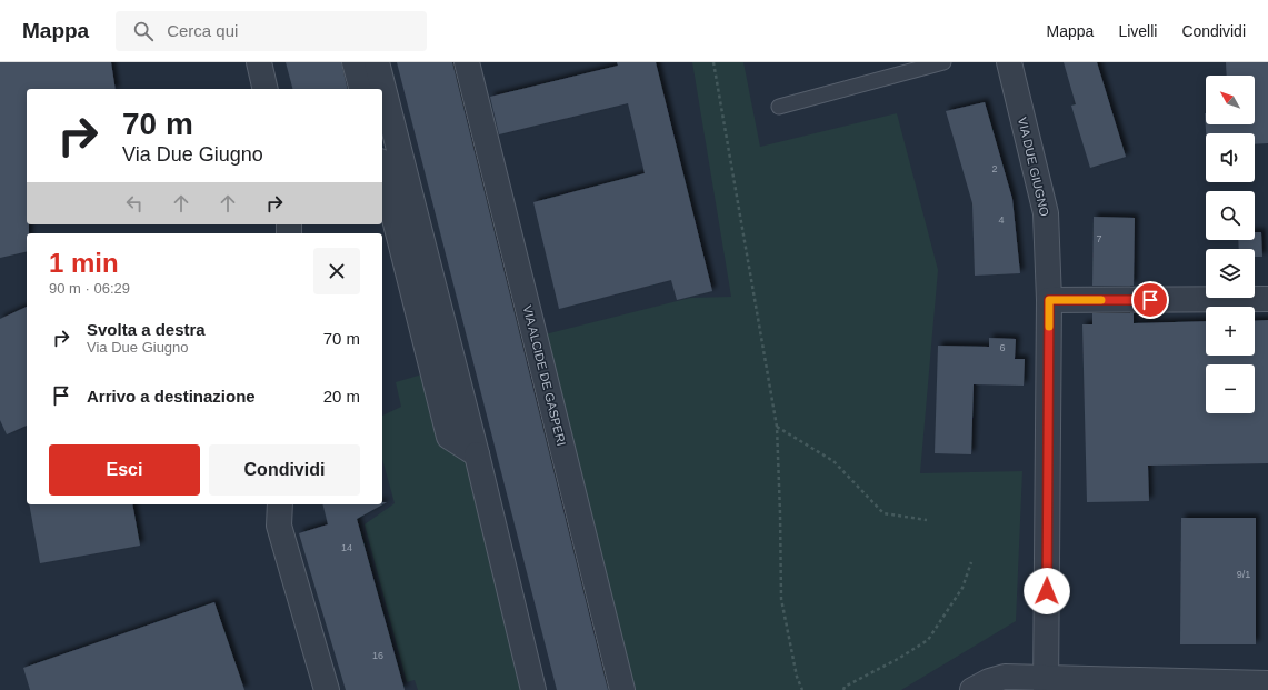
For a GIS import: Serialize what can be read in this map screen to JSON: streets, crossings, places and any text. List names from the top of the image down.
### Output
{
  "streets": {
    "street": ["VIA DUE GIUGNO", "VIA ALCIDE DE GASPERI"]
  },
  "house_numbers": [
    "2",
    "4",
    "7",
    "6",
    "14",
    "9/1",
    "16"
  ],
  "north": "top left",
  "page": {
    "header": "Mappa",
    "search": "Cerca qui",
    "nav": ["Mappa", "Livelli", "Condividi"],
    "map_buttons": ["+", "−"],
    "turn": ["70 m", "Via Due Giugno"],
    "heading": ["1 min", "90 m · 06:29"],
    "list": [
      {
        "name": "Svolta a destra",
        "note": "Via Due Giugno",
        "value": "70 m"
      },
      {
        "name": "Arrivo a destinazione",
        "value": "20 m"
      }
    ],
    "buttons": ["Esci", "Condividi"]
  }
}
